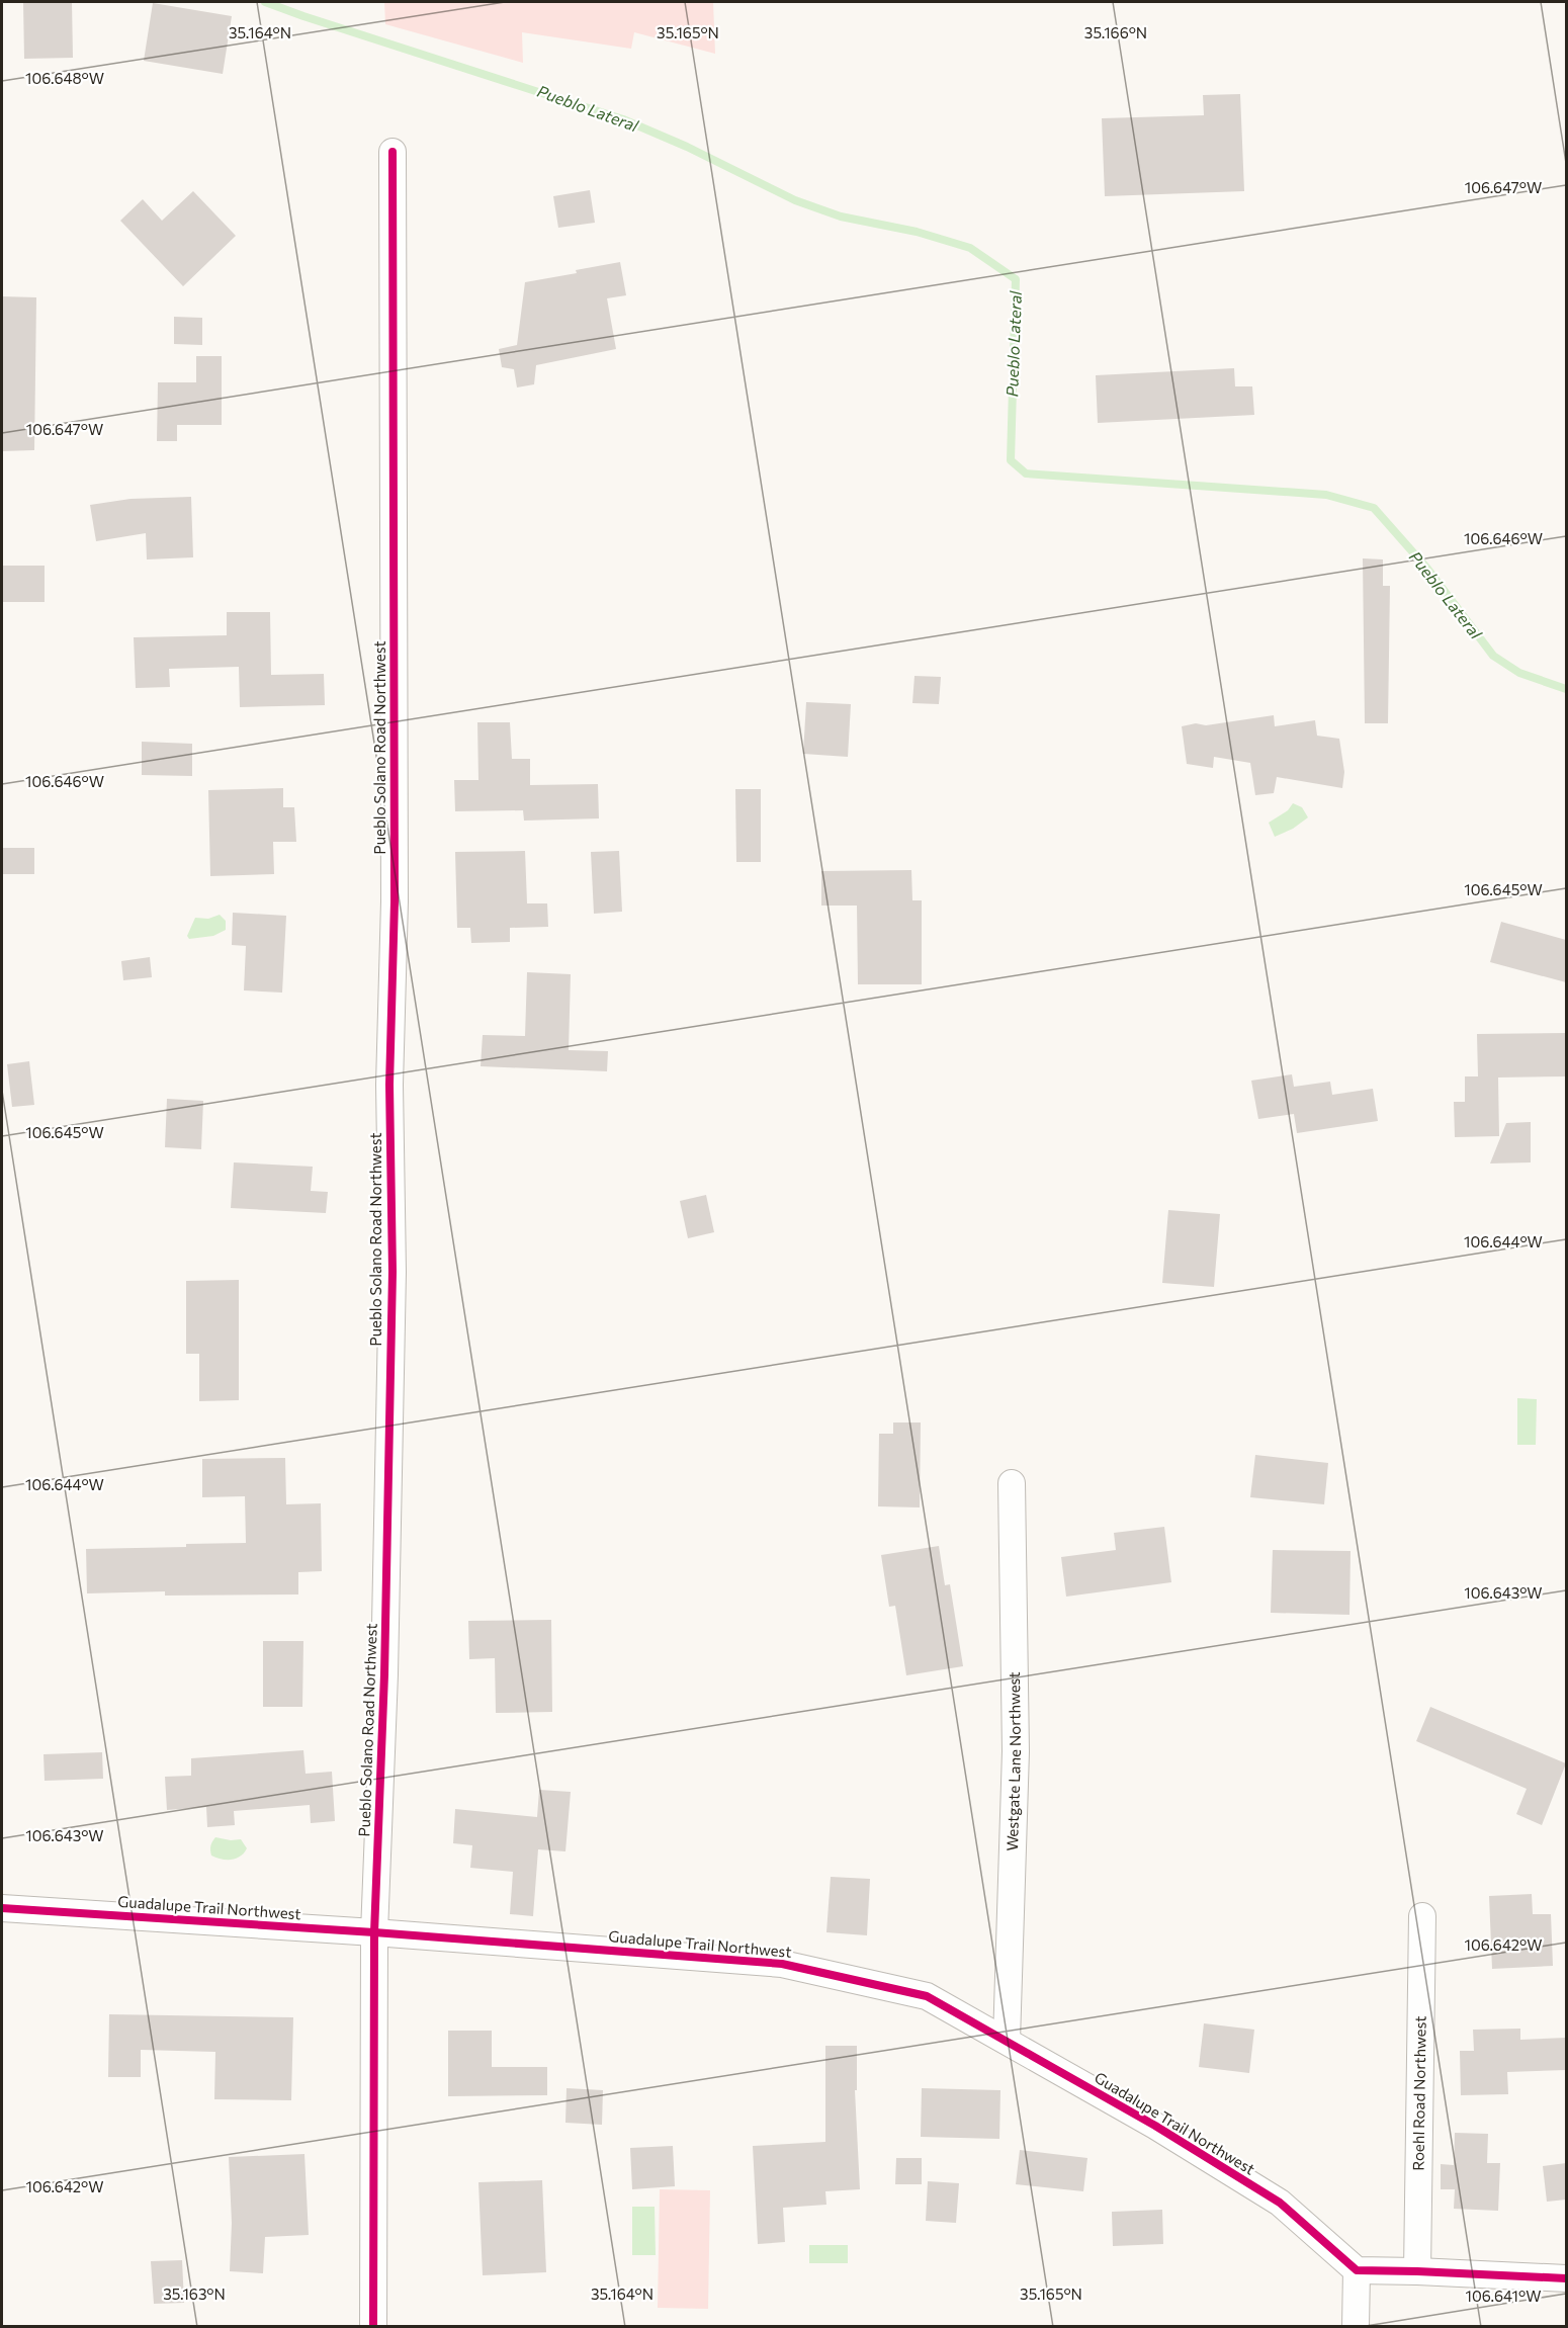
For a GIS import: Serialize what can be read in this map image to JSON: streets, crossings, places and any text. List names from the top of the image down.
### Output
{
  "streets": {
    "street": [
      "Pueblo Solano Road Northwest",
      "Westgate Lane Northwest",
      "Guadalupe Trail Northwest",
      "Roehl Road Northwest"
    ]
  },
  "crossings": [
    ["Pueblo Solano Road Northwest", "Guadalupe Trail Northwest"],
    ["Westgate Lane Northwest", "Guadalupe Trail Northwest"]
  ],
  "water": ["Pueblo Lateral"],
  "coordinates": [
    "35.164°N",
    "35.165°N",
    "35.166°N",
    "106.648°W",
    "106.647°W",
    "106.646°W",
    "106.645°W",
    "106.644°W",
    "106.643°W",
    "106.642°W",
    "35.163°N",
    "106.641°W"
  ]
}
